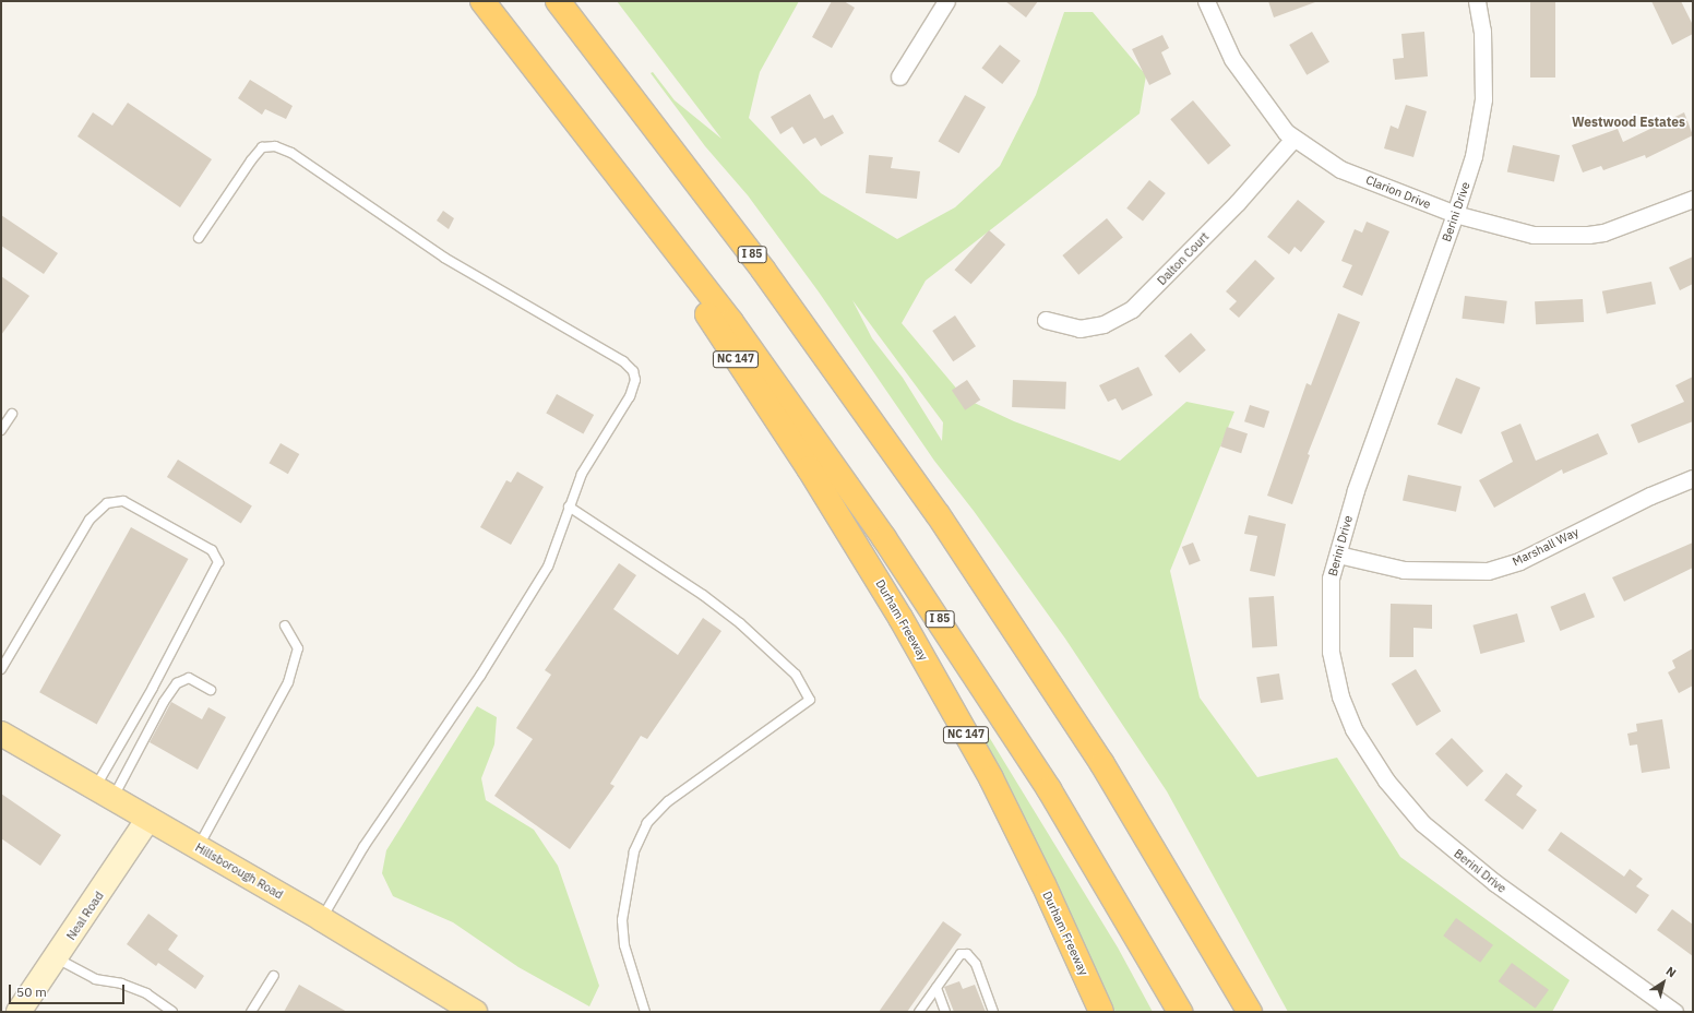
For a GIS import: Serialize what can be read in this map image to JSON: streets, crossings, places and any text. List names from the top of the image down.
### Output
{
  "streets": {
    "highway": ["I 85", "NC 147", "Durham Freeway"],
    "main road": ["Hillsborough Road"],
    "street": [
      "Clarion Drive",
      "Berini Drive",
      "Dalton Court",
      "Marshall Way",
      "Neal Road"
    ]
  },
  "crossings": [
    ["Clarion Drive", "Berini Drive"],
    ["Clarion Drive", "Dalton Court"],
    ["Berini Drive", "Marshall Way"],
    ["I 85", "Durham Freeway"],
    ["Hillsborough Road", "Neal Road"]
  ],
  "districts": ["Westwood Estates"],
  "scale_bar": "50 m",
  "north": "top right"
}
